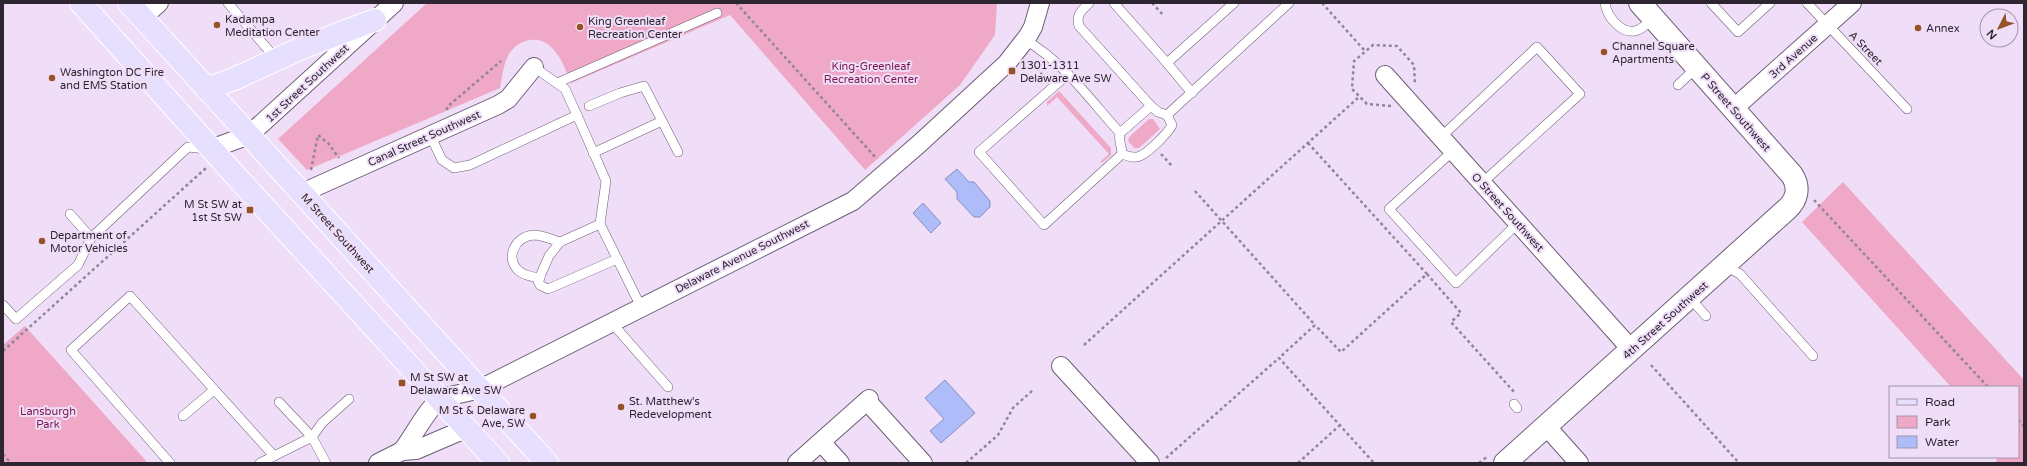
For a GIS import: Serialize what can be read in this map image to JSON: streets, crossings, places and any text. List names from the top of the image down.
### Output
{
  "streets": {
    "main road": ["M Street Southwest"],
    "street": [
      "3rd Avenue",
      "1st Street Southwest",
      "P Street Southwest",
      "Canal Street Southwest",
      "O Street Southwest",
      "Delaware Avenue Southwest",
      "4th Street Southwest"
    ],
    "lane": ["A Street"]
  },
  "crossings": [
    ["A Street", "3rd Avenue"],
    ["3rd Avenue", "P Street Southwest"],
    ["1st Street Southwest", "M Street Southwest"],
    ["P Street Southwest", "4th Street Southwest"],
    ["Canal Street Southwest", "M Street Southwest"],
    ["O Street Southwest", "4th Street Southwest"],
    ["M Street Southwest", "Delaware Avenue Southwest"]
  ],
  "parks": ["King-Greenleaf Recreation Center", "Lansburgh Park"],
  "places": {
    "other": [
      "Kadampa Meditation Center",
      "King Greenleaf Recreation Center",
      "Annex",
      "Channel Square Apartments",
      "Washington DC Fire and EMS Station",
      "Department of Motor Vehicles",
      "St. Matthew's Redevelopment",
      "M St & Delaware Ave, SW"
    ],
    "transit": ["1301-1311 Delaware Ave SW", "M St SW at 1st St SW", "M St SW at Delaware Ave SW"]
  },
  "legend": ["Road", "Park", "Water"],
  "north": "bottom left"
}
